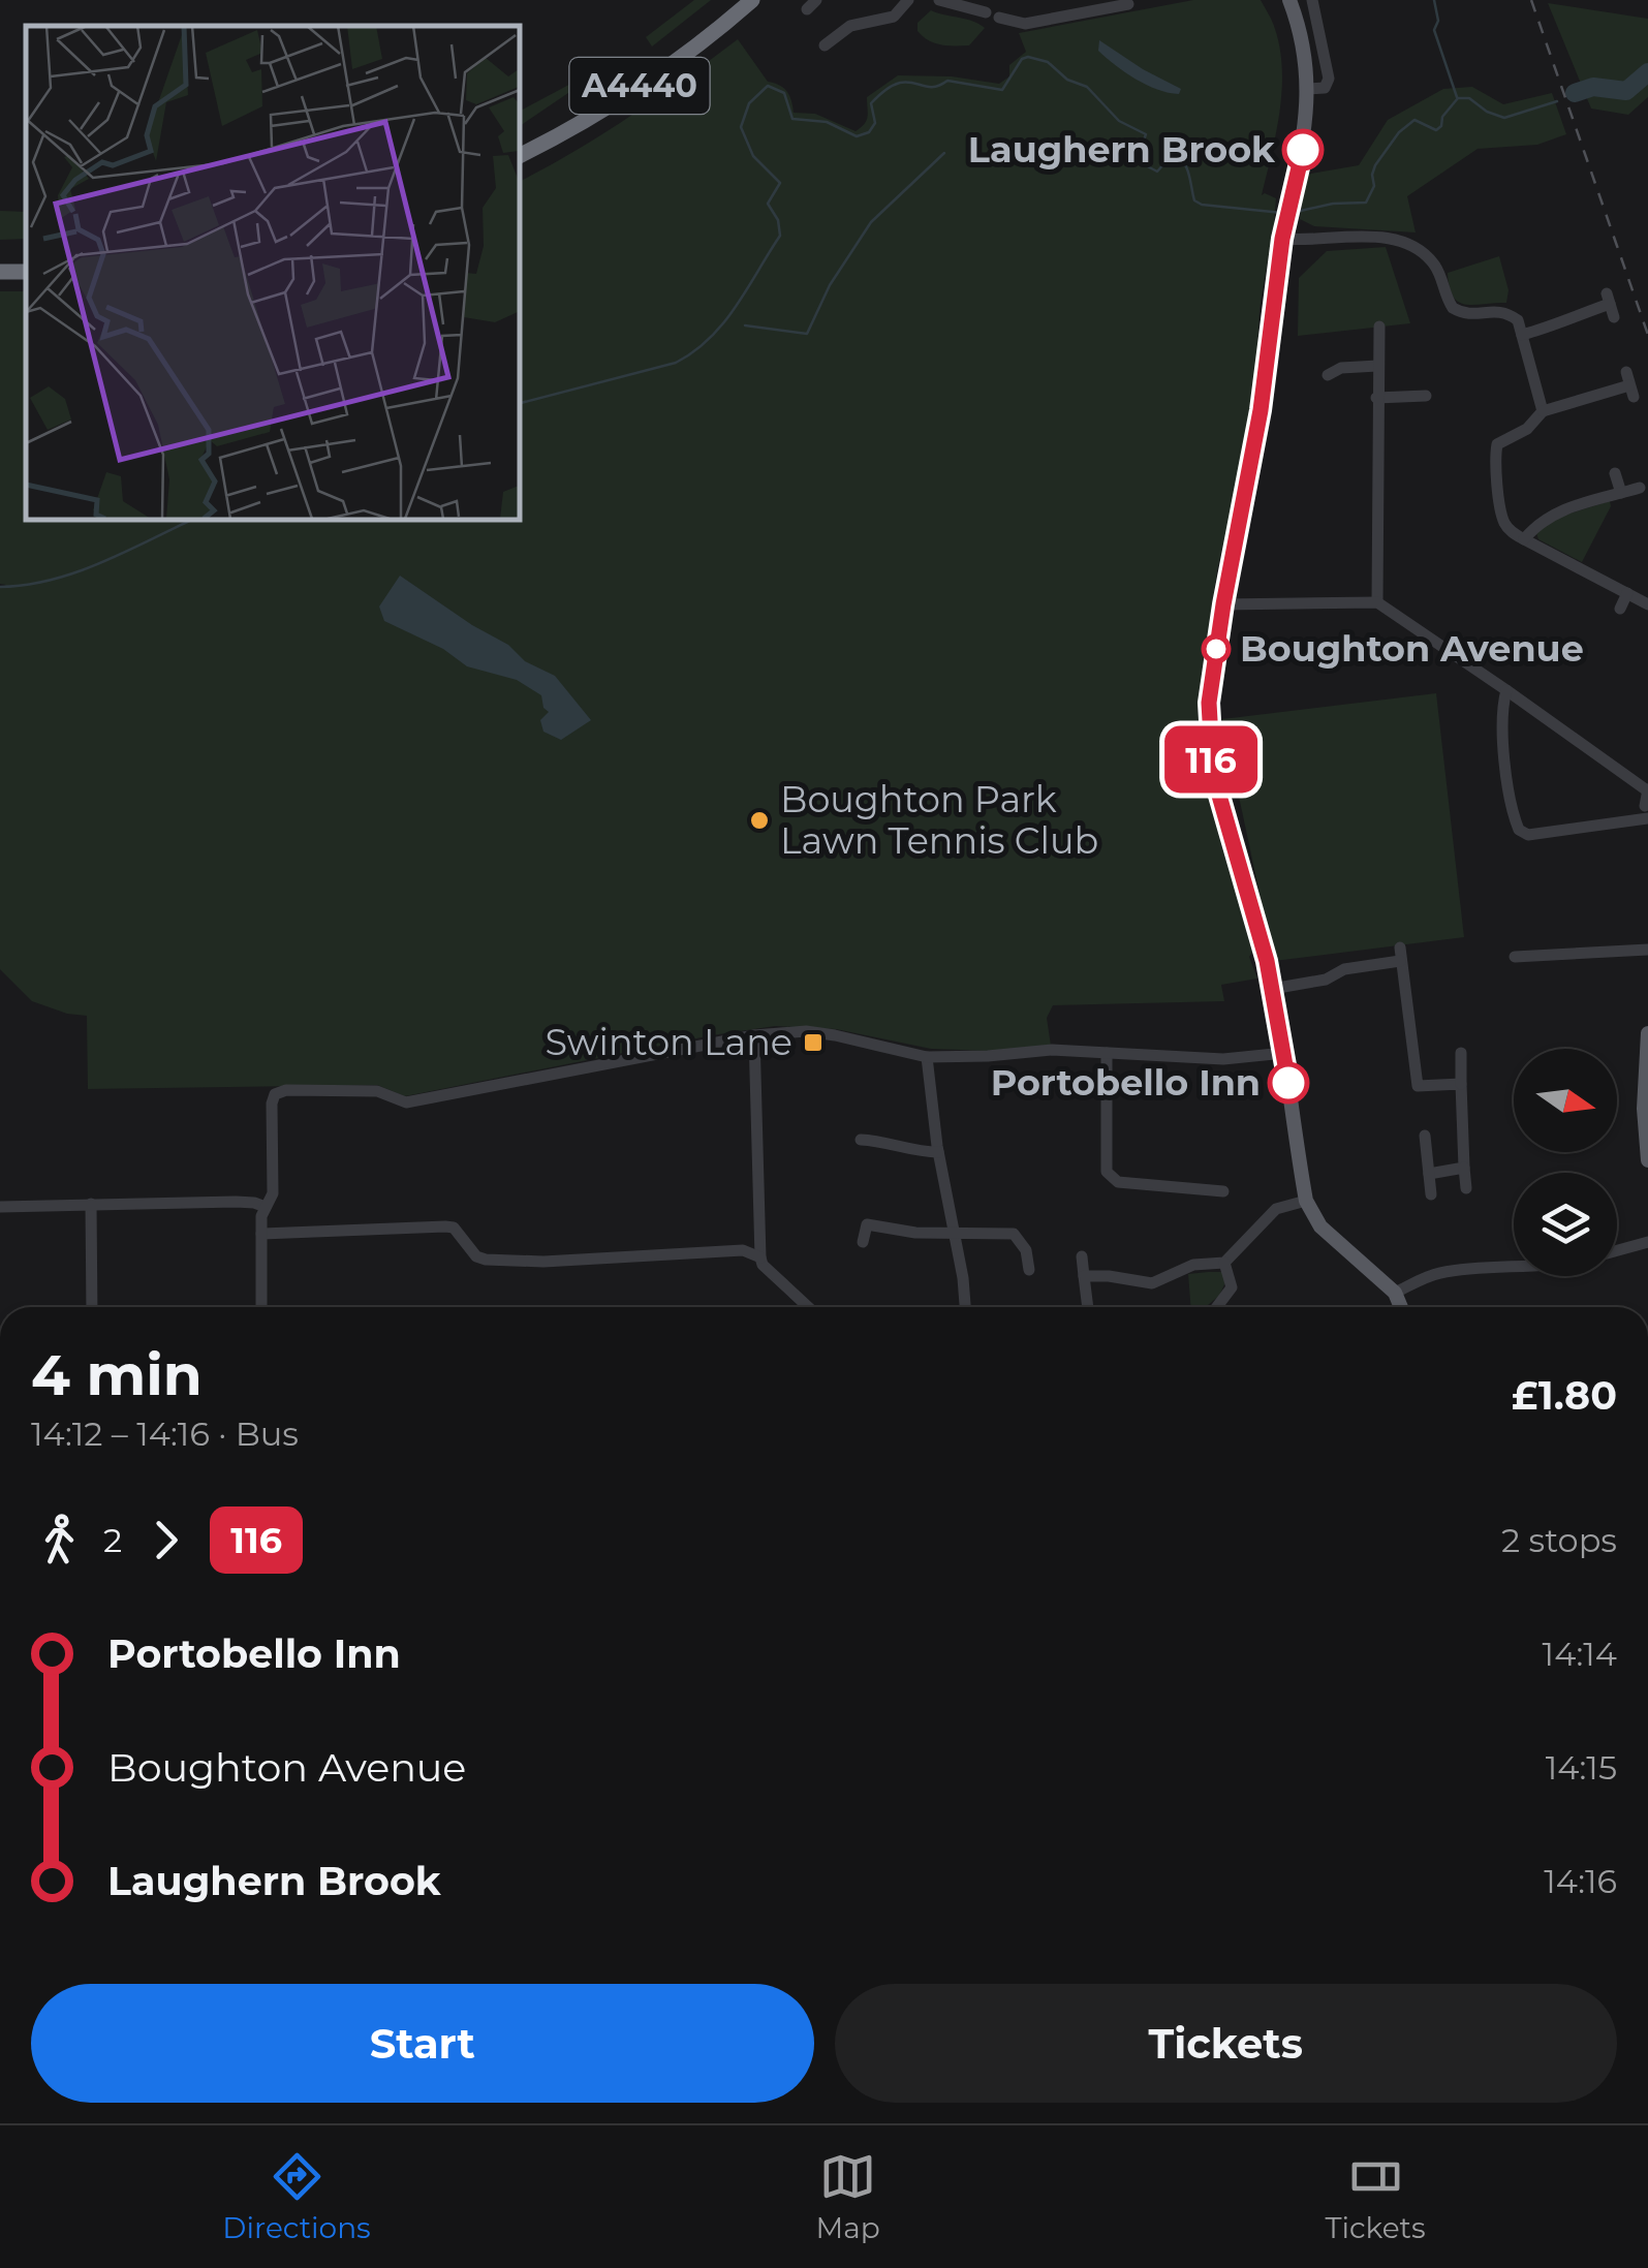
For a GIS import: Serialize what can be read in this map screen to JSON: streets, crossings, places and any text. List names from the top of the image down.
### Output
{
  "streets": {
    "highway": ["A4440"]
  },
  "places": {
    "other": [
      "Laughern Brook",
      "Boughton Avenue",
      "Boughton Park Lawn Tennis Club",
      "Portobello Inn"
    ],
    "transit": ["Swinton Lane"]
  },
  "lines": ["bus line 116"],
  "north": "right",
  "page": {
    "on_map": "116",
    "heading": ["4 min", "14:12 – 14:16 · Bus", "£1.80"],
    "legs": ["2", "116", "2 stops"],
    "list": [
      {
        "name": "Portobello Inn",
        "value": "14:14"
      },
      {
        "name": "Boughton Avenue",
        "value": "14:15"
      },
      {
        "name": "Laughern Brook",
        "value": "14:16"
      }
    ],
    "buttons": ["Start", "Tickets"],
    "tabs": ["Directions", "Map", "Tickets"]
  }
}
